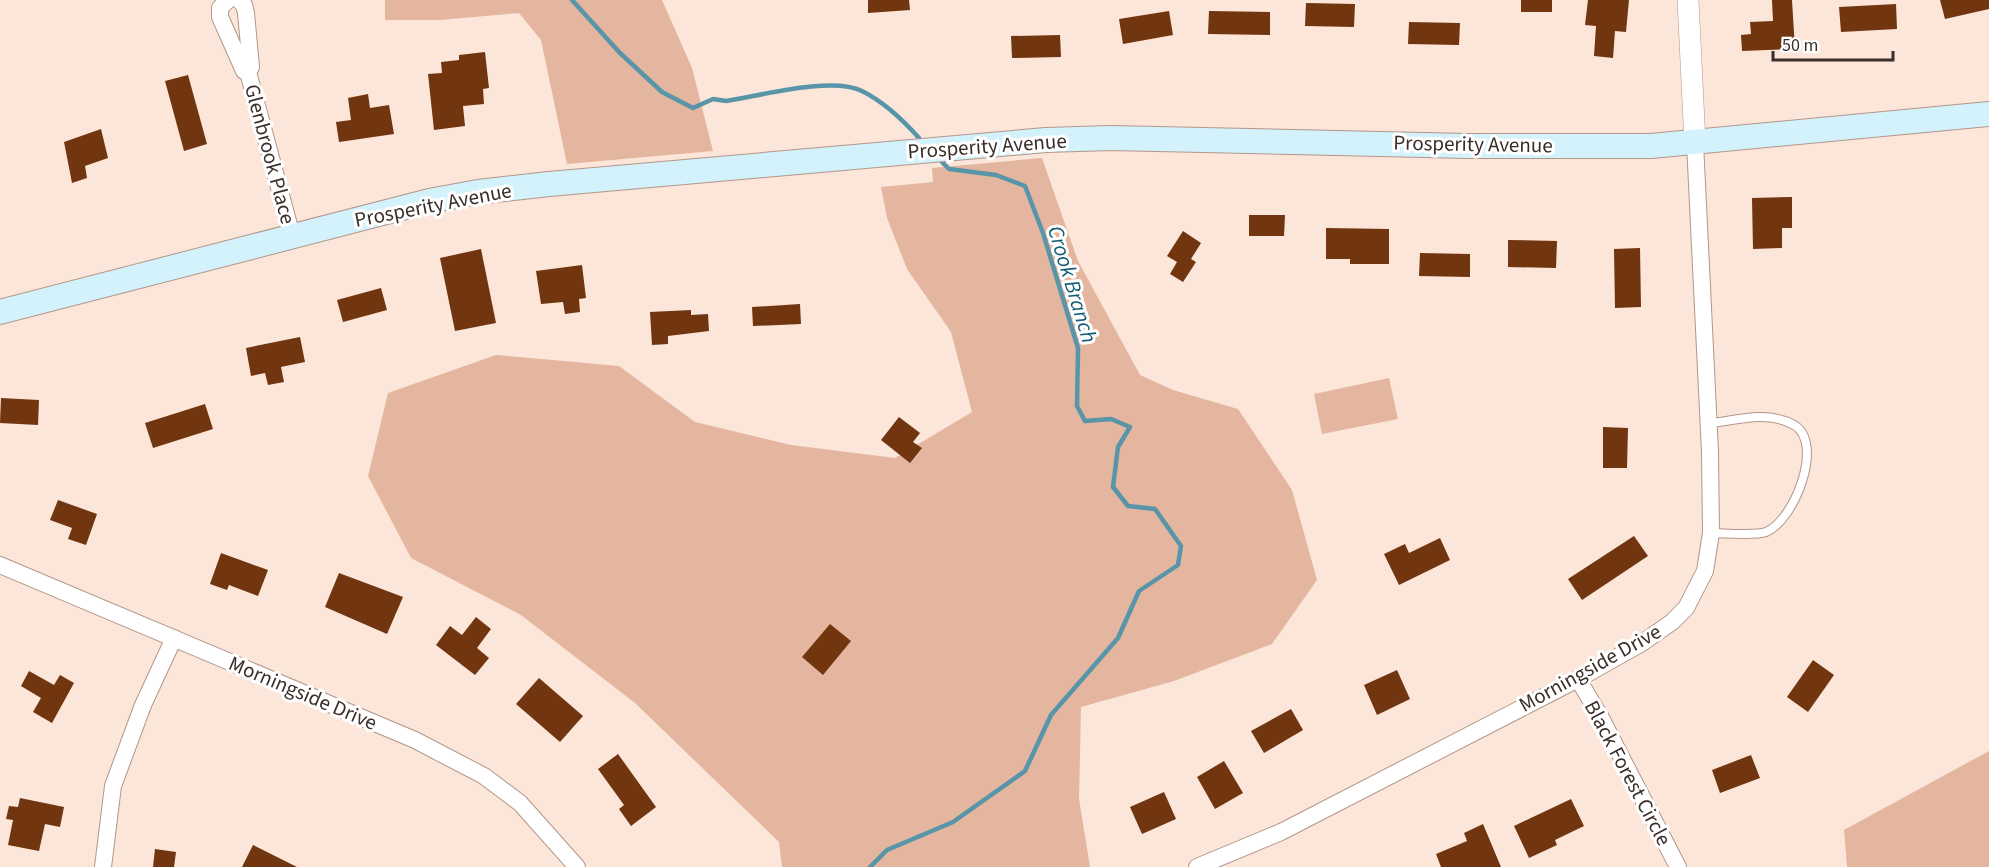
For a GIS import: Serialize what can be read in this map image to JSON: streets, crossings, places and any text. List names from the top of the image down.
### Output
{
  "streets": {
    "main road": ["Prosperity Avenue"],
    "street": ["Glenbrook Place", "Morningside Drive", "Black Forest Circle"]
  },
  "crossings": [
    ["Prosperity Avenue", "Glenbrook Place"],
    ["Prosperity Avenue", "Morningside Drive"],
    ["Morningside Drive", "Black Forest Circle"]
  ],
  "water": ["Crook Branch"],
  "scale_bar": "50 m"
}
